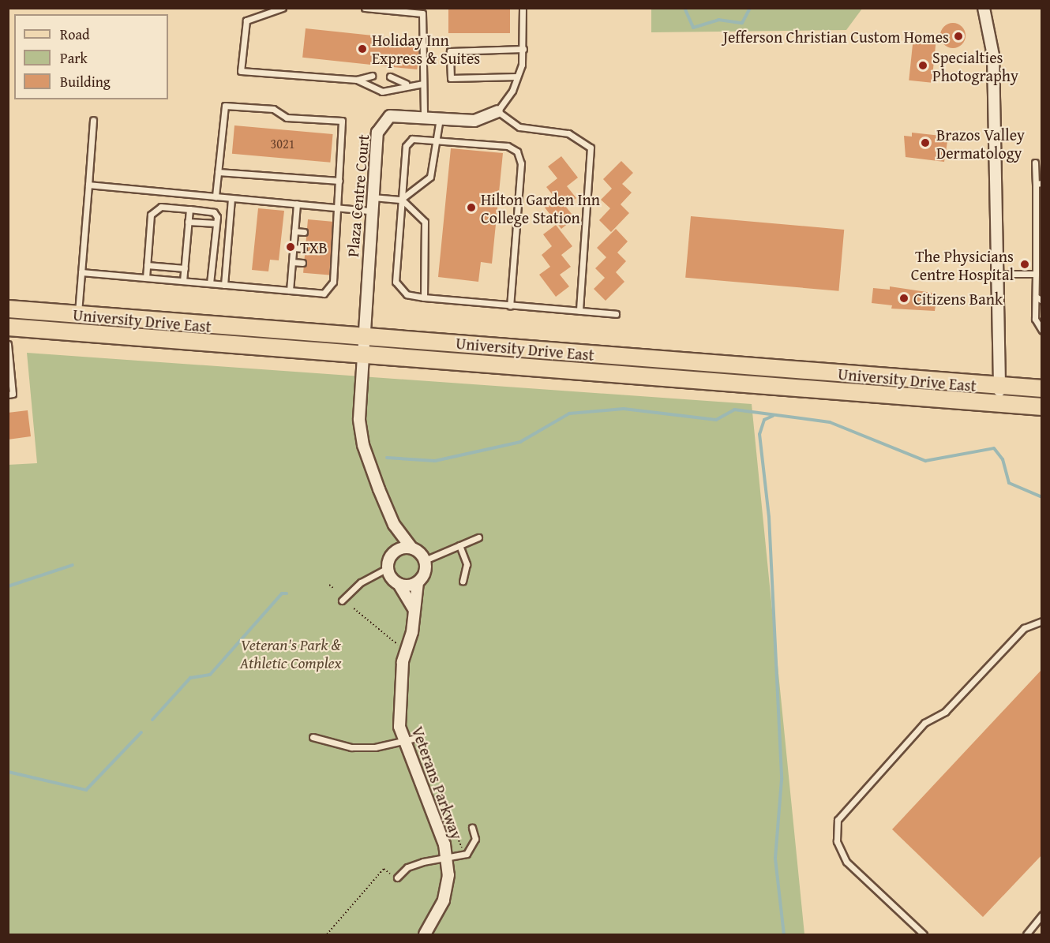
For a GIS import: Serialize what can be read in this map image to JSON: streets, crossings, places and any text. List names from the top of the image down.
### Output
{
  "streets": {
    "main road": ["University Drive East"],
    "street": ["Plaza Centre Court", "Veterans Parkway"]
  },
  "crossings": [
    ["Plaza Centre Court", "University Drive East"]
  ],
  "parks": ["Veteran's Park & Athletic Complex"],
  "places": [
    "Jefferson Christian Custom Homes",
    "Holiday Inn Express & Suites",
    "Specialties Photography",
    "Brazos Valley Dermatology",
    "Hilton Garden Inn College Station",
    "TXB",
    "The Physicians Centre Hospital",
    "Citizens Bank"
  ],
  "house_numbers": ["3021"],
  "legend": ["Road", "Park", "Building"]
}
